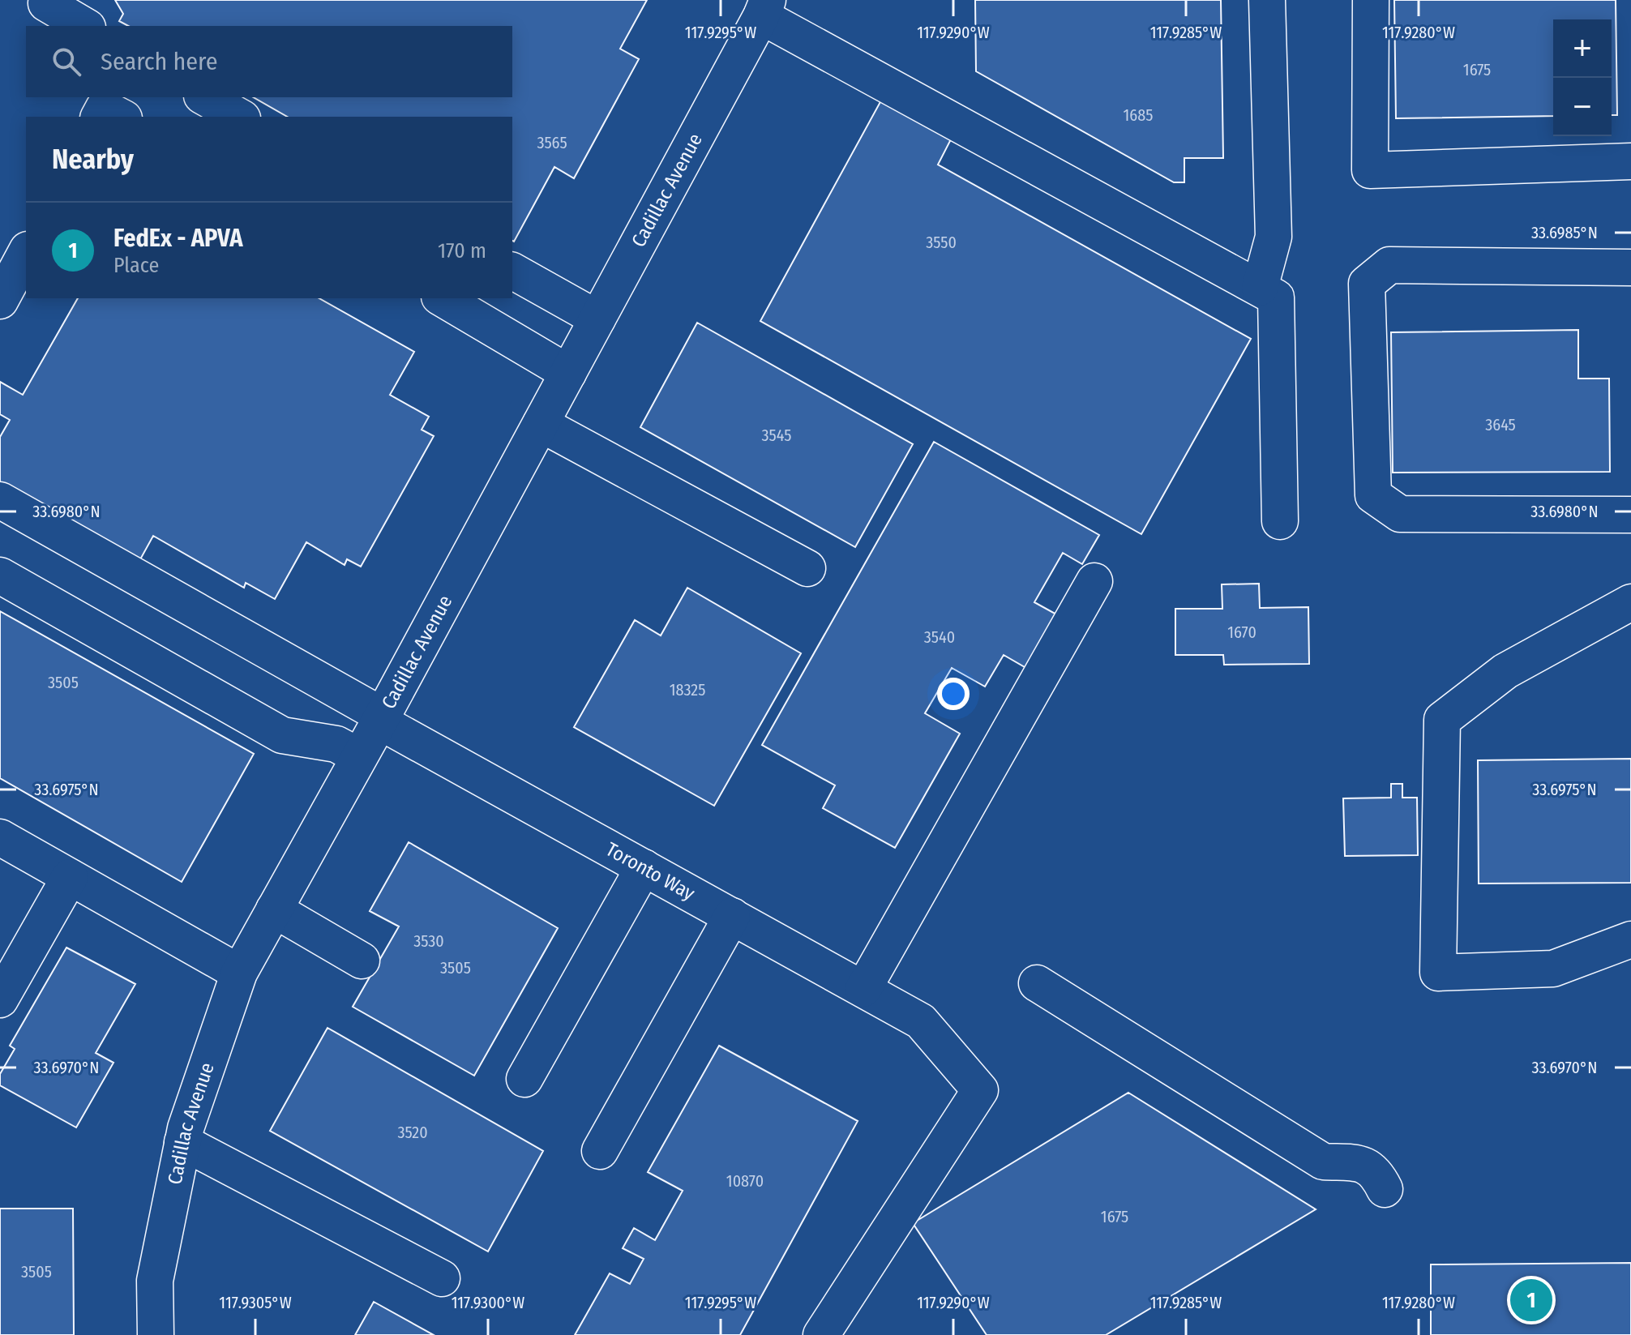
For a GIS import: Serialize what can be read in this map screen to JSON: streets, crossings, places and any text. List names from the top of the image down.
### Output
{
  "streets": {
    "street": ["Cadillac Avenue", "Toronto Way"]
  },
  "crossings": [
    ["Cadillac Avenue", "Toronto Way"]
  ],
  "house_numbers": [
    "1675",
    "1685",
    "3565",
    "3550",
    "3645",
    "3545",
    "1670",
    "3540",
    "3505",
    "18325",
    "3530",
    "3505",
    "3520",
    "10870",
    "1675",
    "3505"
  ],
  "page": {
    "map_buttons": ["+", "−"],
    "search": "Search here",
    "heading": "Nearby",
    "list": [
      {
        "mark": "1",
        "name": "FedEx - APVA",
        "note": "Place",
        "value": "170 m"
      }
    ],
    "pins": "1"
  },
  "coordinates": [
    "117.9295°W",
    "117.9290°W",
    "117.9285°W",
    "117.9280°W",
    "33.6985°N",
    "33.6980°N",
    "33.6975°N",
    "33.6970°N",
    "117.9305°W",
    "117.9300°W"
  ]
}
